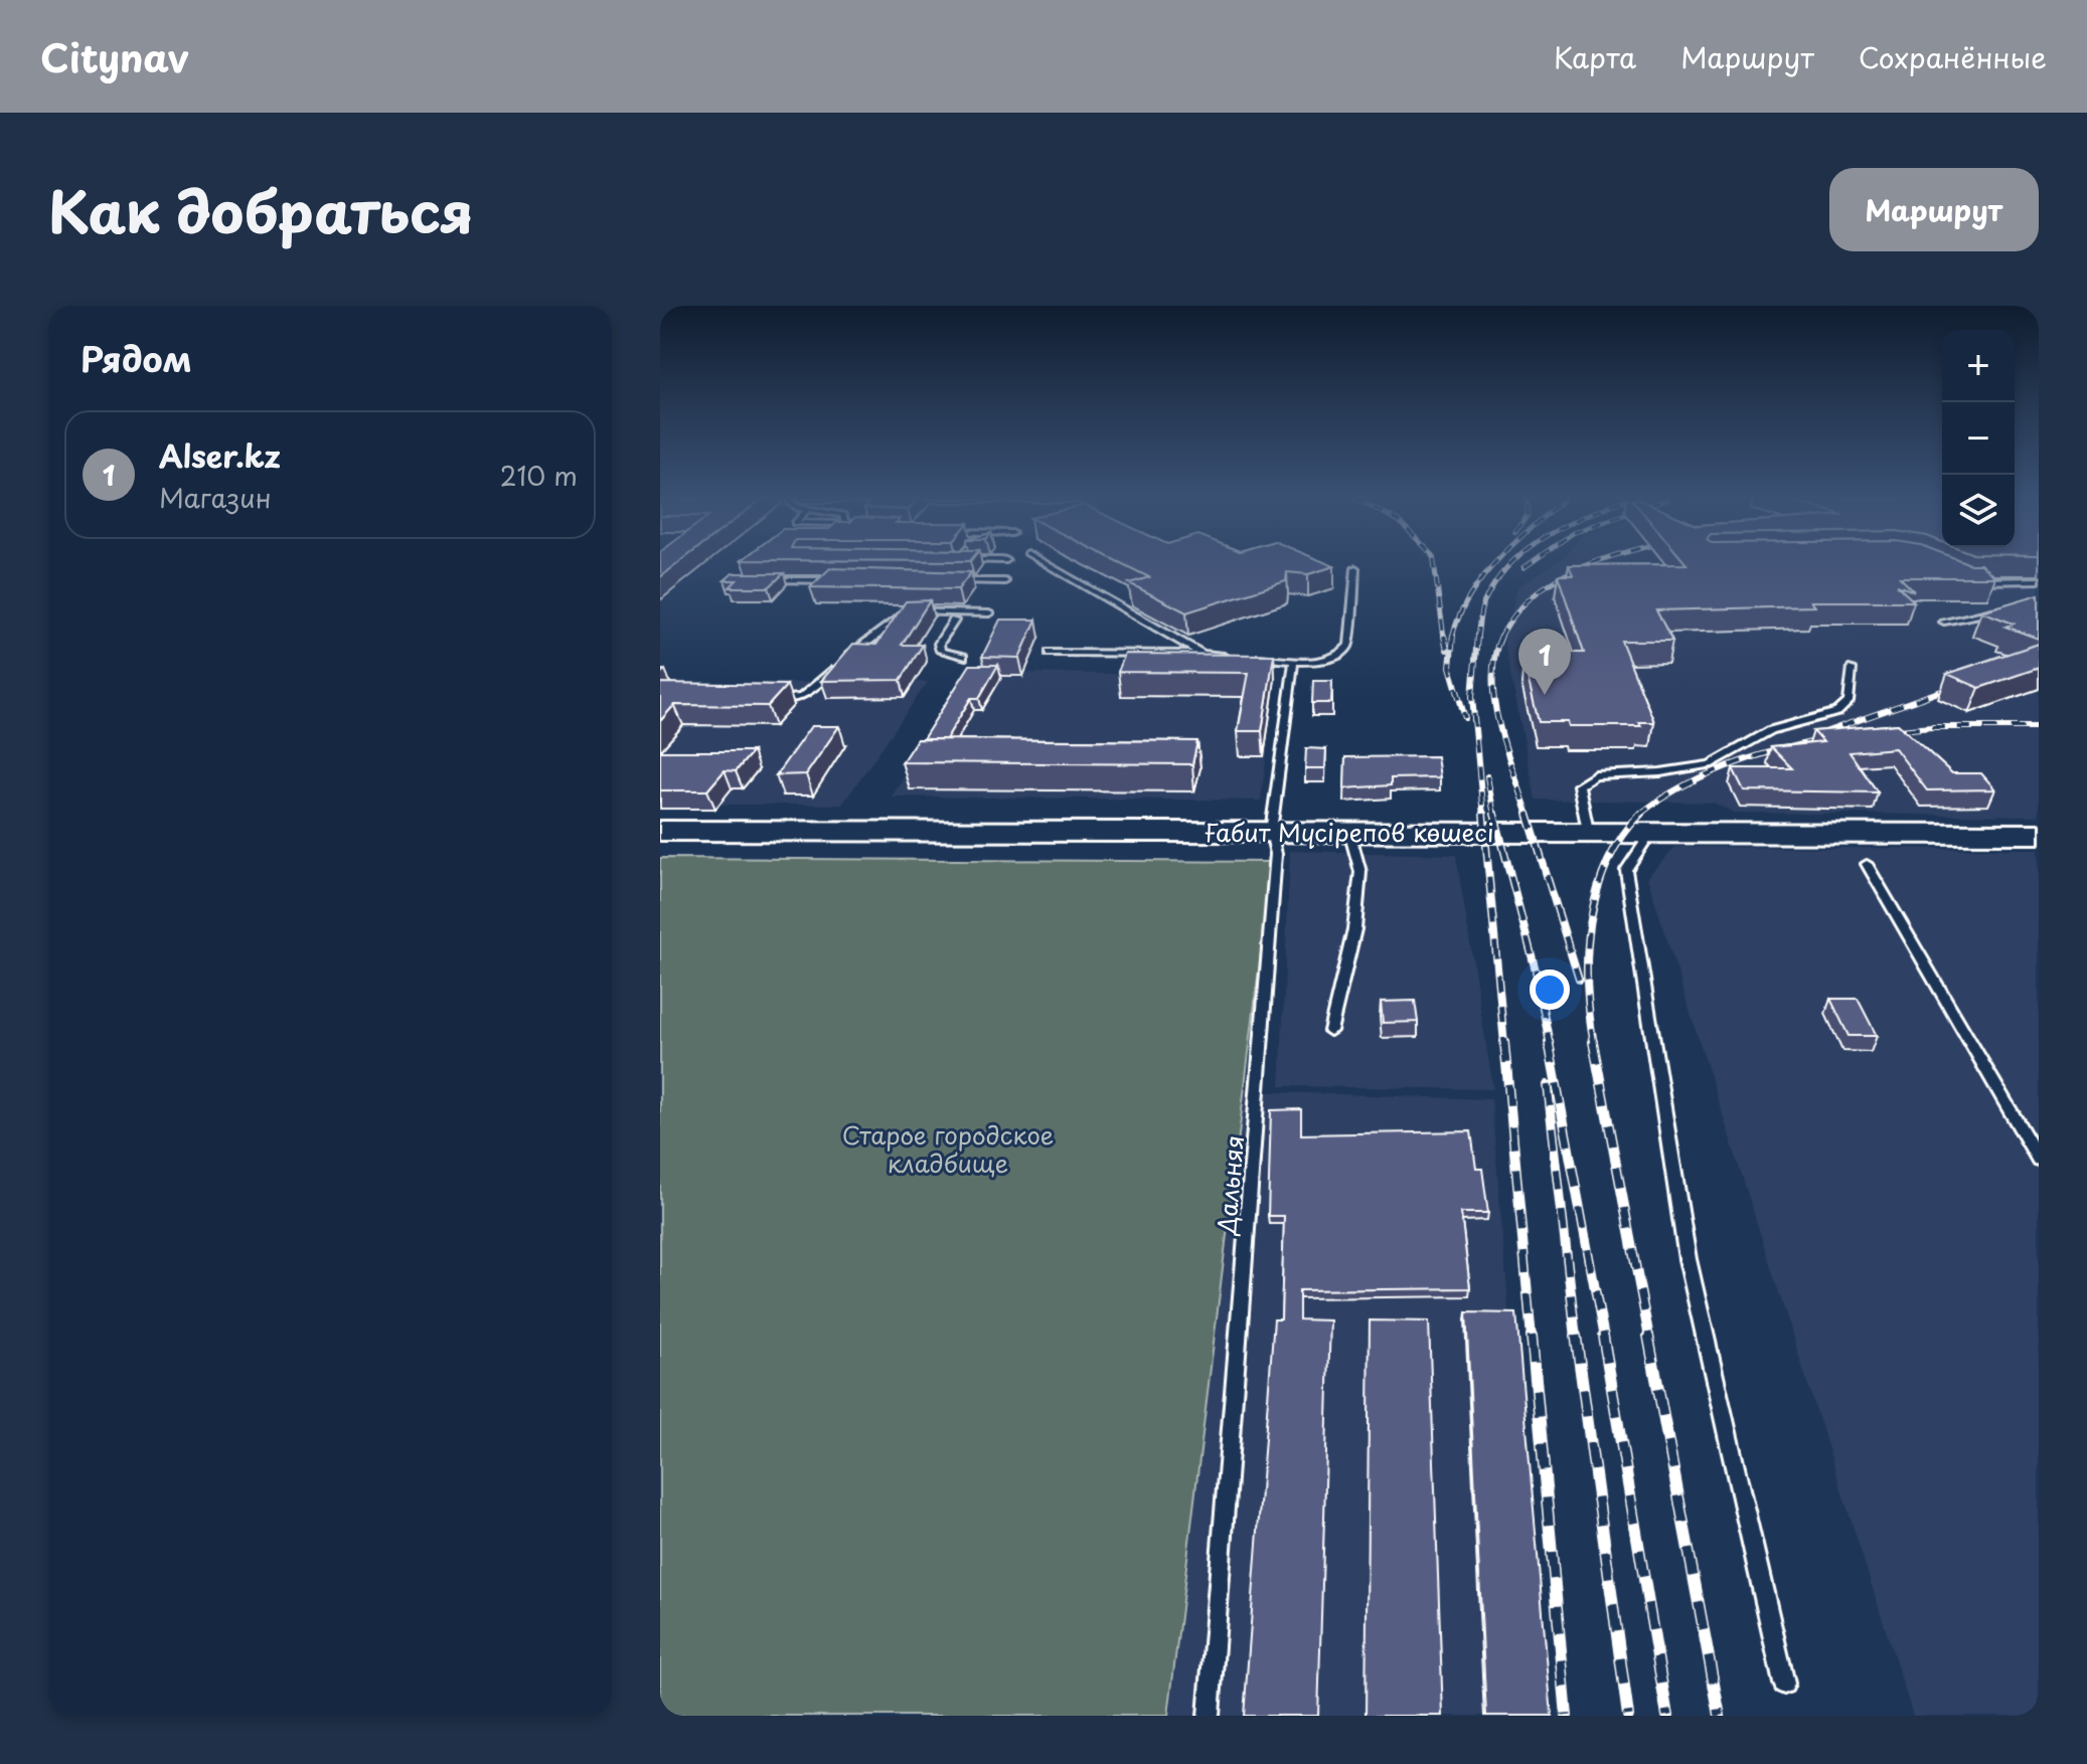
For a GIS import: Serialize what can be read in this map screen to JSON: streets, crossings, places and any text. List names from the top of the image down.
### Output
{
  "streets": {
    "main road": ["Ғабит Мүсірепов көшесі"],
    "lane": ["Дальняя"]
  },
  "crossings": [
    ["Ғабит Мүсірепов көшесі", "Дальняя"]
  ],
  "parks": ["Старое городское кладбище"],
  "page": {
    "header": "Citynav",
    "nav": ["Карта", "Маршрут", "Сохранённые"],
    "title": "Как добраться",
    "buttons": "Маршрут",
    "heading": "Рядом",
    "map_buttons": ["+", "−"],
    "list": [
      {
        "mark": "1",
        "name": "Alser.kz",
        "note": "Магазин",
        "value": "210 m"
      }
    ],
    "pins": "1"
  }
}
